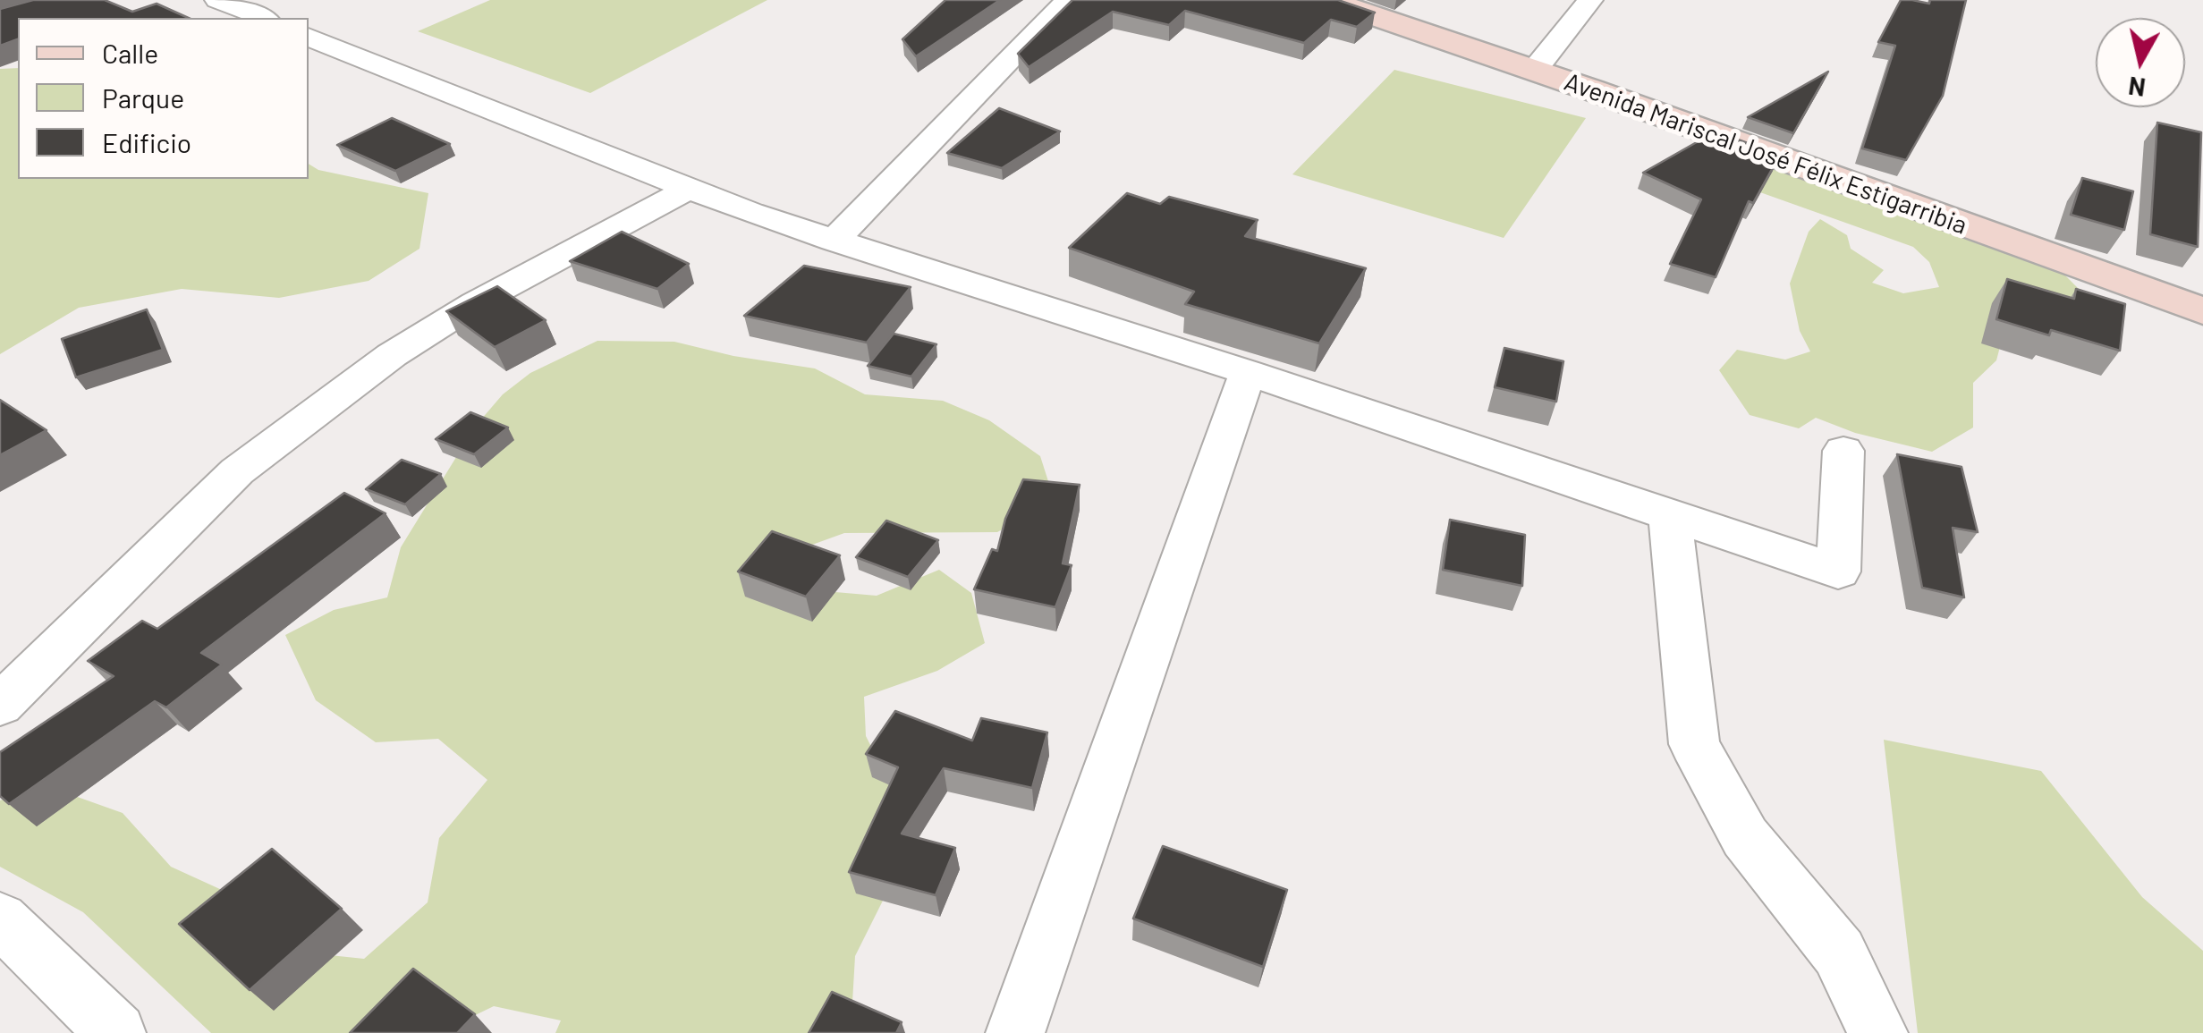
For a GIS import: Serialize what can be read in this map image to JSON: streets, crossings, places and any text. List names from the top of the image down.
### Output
{
  "streets": {
    "main road": ["Avenida Mariscal José Félix Estigarribia"]
  },
  "legend": ["Calle", "Parque", "Edificio"],
  "north": "bottom"
}
